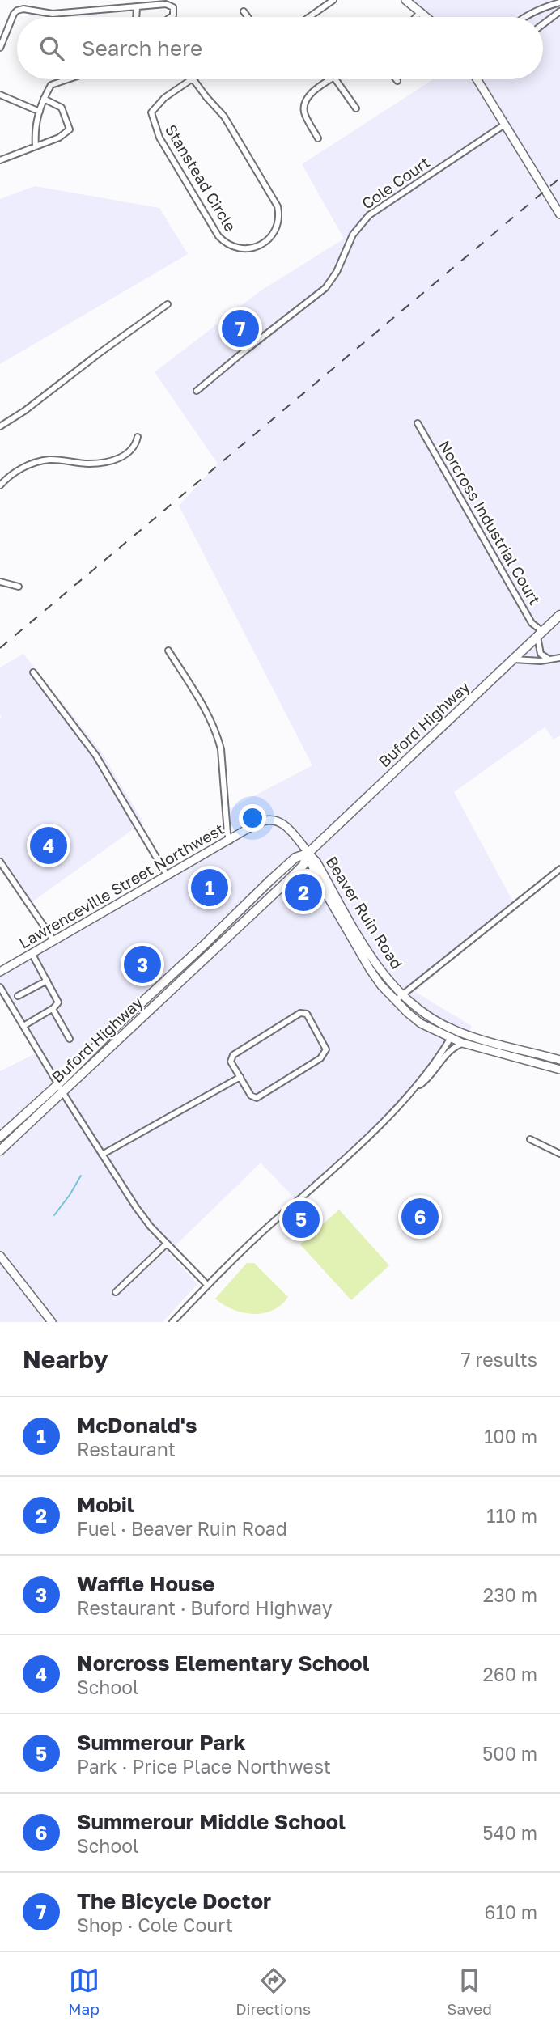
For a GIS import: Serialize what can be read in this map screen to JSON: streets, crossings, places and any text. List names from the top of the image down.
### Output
{
  "streets": {
    "main road": ["Buford Highway", "Lawrenceville Street Northwest", "Beaver Ruin Road"],
    "street": ["Stanstead Circle", "Cole Court", "Norcross Industrial Court"]
  },
  "crossings": [
    ["Norcross Industrial Court", "Buford Highway"],
    ["Buford Highway", "Lawrenceville Street Northwest"],
    ["Buford Highway", "Beaver Ruin Road"],
    ["Lawrenceville Street Northwest", "Beaver Ruin Road"]
  ],
  "page": {
    "search": "Search here",
    "pins": [
      "7",
      "4",
      "1",
      "2",
      "3",
      "6",
      "5"
    ],
    "heading": ["Nearby", "7 results"],
    "list": [
      {
        "mark": "1",
        "name": "McDonald's",
        "note": "Restaurant",
        "value": "100 m"
      },
      {
        "mark": "2",
        "name": "Mobil",
        "note": "Fuel · Beaver Ruin Road",
        "value": "110 m"
      },
      {
        "mark": "3",
        "name": "Waffle House",
        "note": "Restaurant · Buford Highway",
        "value": "230 m"
      },
      {
        "mark": "4",
        "name": "Norcross Elementary School",
        "note": "School",
        "value": "260 m"
      },
      {
        "mark": "5",
        "name": "Summerour Park",
        "note": "Park · Price Place Northwest",
        "value": "500 m"
      },
      {
        "mark": "6",
        "name": "Summerour Middle School",
        "note": "School",
        "value": "540 m"
      },
      {
        "mark": "7",
        "name": "The Bicycle Doctor",
        "note": "Shop · Cole Court",
        "value": "610 m"
      }
    ],
    "nav": ["Map", "Directions", "Saved"]
  }
}
